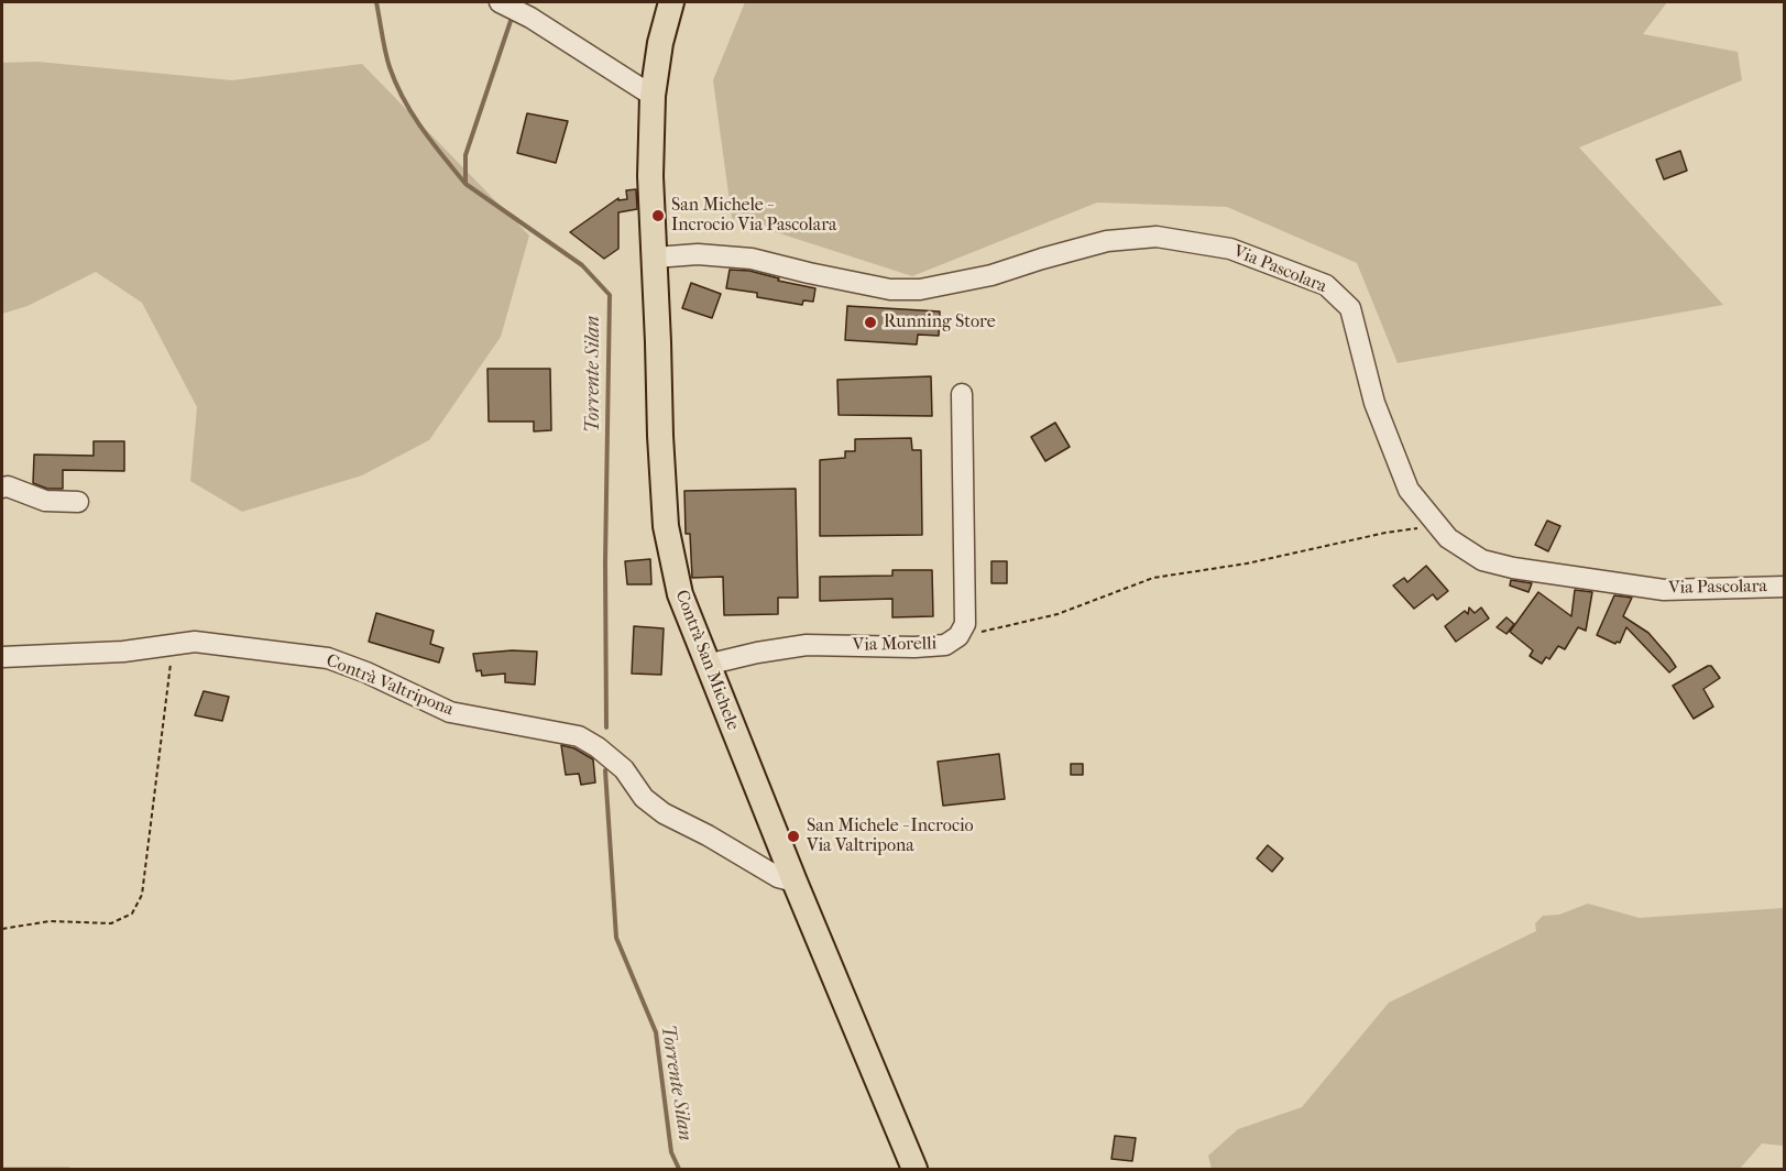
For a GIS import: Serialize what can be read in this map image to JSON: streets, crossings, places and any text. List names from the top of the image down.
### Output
{
  "streets": {
    "main road": ["Contrà San Michele"],
    "street": ["Via Pascolara", "Via Morelli", "Contrà Valtripona"]
  },
  "crossings": [
    ["Via Pascolara", "Contrà San Michele"],
    ["Via Morelli", "Contrà San Michele"],
    ["Contrà San Michele", "Contrà Valtripona"]
  ],
  "water": ["Torrente Silan"],
  "places": ["San Michele - Incrocio Via Pascolara", "Running Store", "San Michele - Incrocio Via Valtripona"]
}
